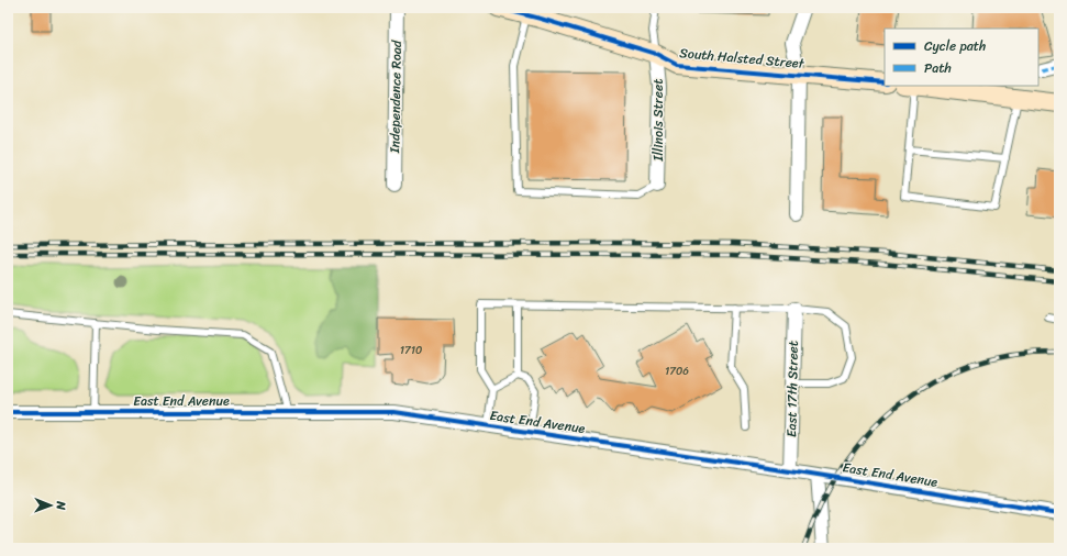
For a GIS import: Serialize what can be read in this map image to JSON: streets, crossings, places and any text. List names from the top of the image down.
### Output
{
  "streets": {
    "street": [
      "South Halsted Street",
      "Independence Road",
      "Illinois Street",
      "East 17th Street",
      "East End Avenue"
    ]
  },
  "crossings": [
    ["South Halsted Street", "Illinois Street"],
    ["East 17th Street", "East End Avenue"]
  ],
  "house_numbers": ["1710", "1706"],
  "legend": ["Cycle path", "Path"],
  "north": "right"
}
